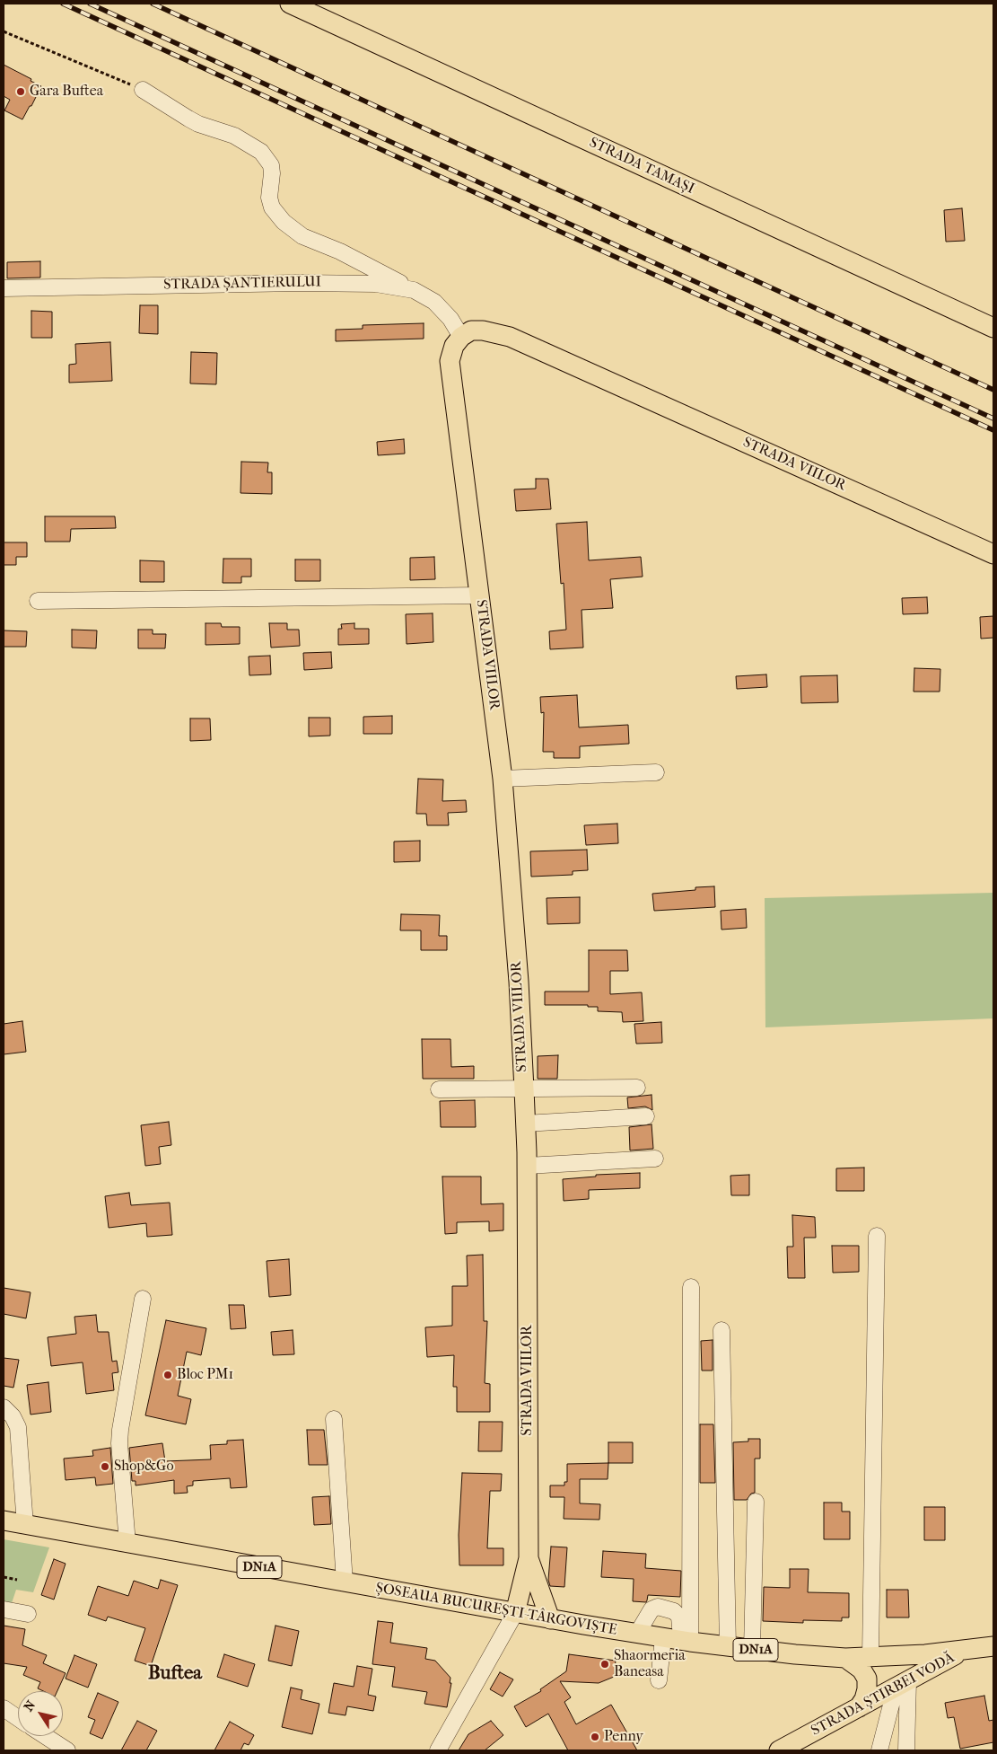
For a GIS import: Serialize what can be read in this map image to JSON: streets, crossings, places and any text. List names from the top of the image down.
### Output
{
  "streets": {
    "main road": [
      "STRADA TAMAȘI",
      "STRADA VIILOR",
      "DN1A",
      "ȘOSEAUA BUCUREȘTI-TÂRGOVIȘTE",
      "STRADA ȘTIRBEI VODĂ"
    ],
    "street": ["STRADA ȘANTIERULUI"]
  },
  "crossings": [
    ["STRADA ȘANTIERULUI", "STRADA VIILOR"],
    ["STRADA VIILOR", "ȘOSEAUA BUCUREȘTI-TÂRGOVIȘTE"],
    ["ȘOSEAUA BUCUREȘTI-TÂRGOVIȘTE", "STRADA ȘTIRBEI VODĂ"]
  ],
  "districts": ["Buftea"],
  "places": [
    "Gara Buftea",
    "Bloc PM1",
    "Shop&Go",
    "Shaormeria Baneasa",
    "Penny"
  ],
  "north": "top left"
}
